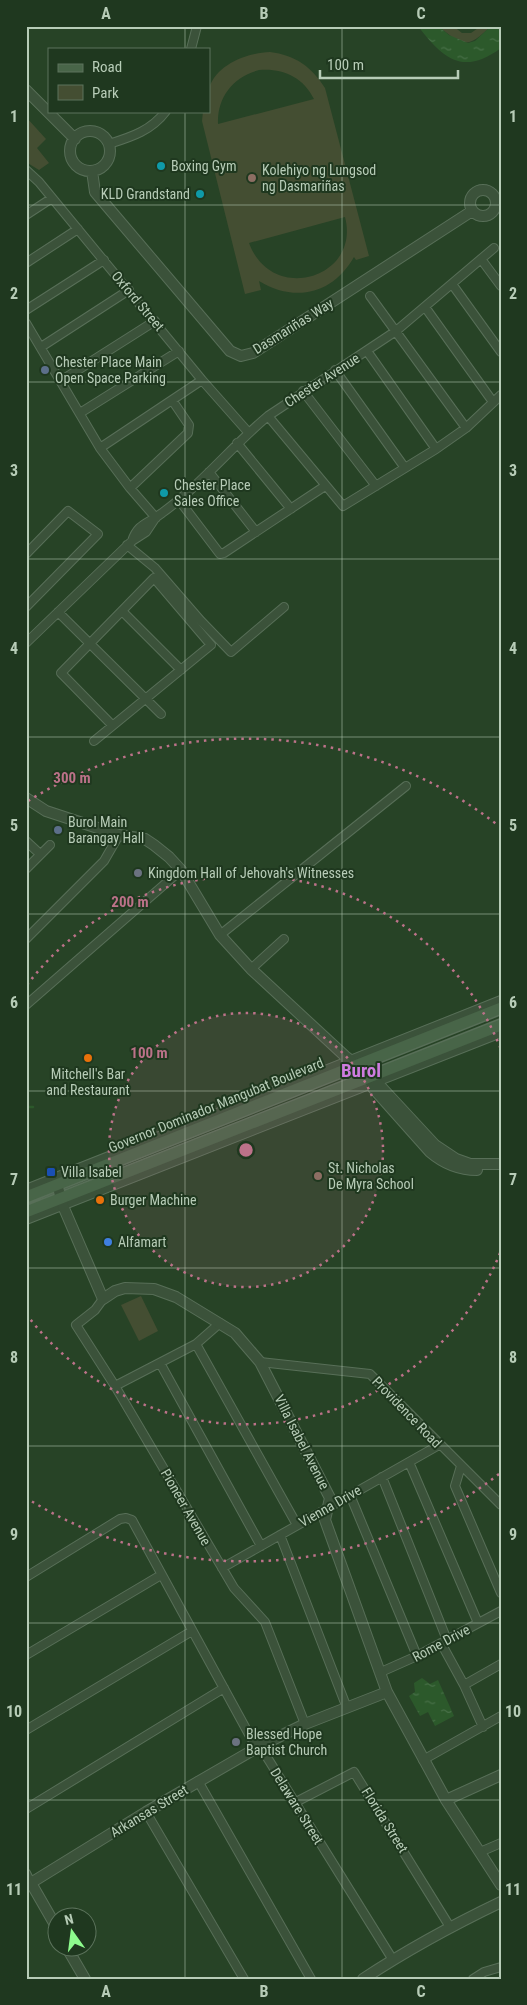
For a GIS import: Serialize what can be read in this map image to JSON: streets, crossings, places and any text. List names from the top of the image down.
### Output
{
  "streets": {
    "main road": ["Governor Dominador Mangubat Boulevard"],
    "street": [
      "Oxford Street",
      "Dasmariñas Way",
      "Chester Avenue",
      "Providence Road",
      "Villa Isabel Avenue",
      "Vienna Drive",
      "Pioneer Avenue",
      "Rome Drive",
      "Delaware Street",
      "Arkansas Street",
      "Florida Street"
    ]
  },
  "crossings": [
    ["Oxford Street", "Chester Avenue"],
    ["Providence Road", "Villa Isabel Avenue"],
    ["Providence Road", "Vienna Drive"],
    ["Villa Isabel Avenue", "Vienna Drive"],
    ["Villa Isabel Avenue", "Pioneer Avenue"],
    ["Villa Isabel Avenue", "Rome Drive"],
    ["Vienna Drive", "Pioneer Avenue"],
    ["Pioneer Avenue", "Arkansas Street"],
    ["Delaware Street", "Arkansas Street"],
    ["Delaware Street", "Florida Street"]
  ],
  "districts": ["Burol"],
  "places": {
    "other": [
      "Boxing Gym",
      "Kolehiyo ng Lungsod ng Dasmariñas",
      "KLD Grandstand",
      "Chester Place Main Open Space Parking",
      "Chester Place Sales Office",
      "Burol Main Barangay Hall",
      "Kingdom Hall of Jehovah's Witnesses",
      "Mitchell's Bar and Restaurant",
      "St. Nicholas De Myra School",
      "Burger Machine",
      "Alfamart",
      "Blessed Hope Baptist Church"
    ],
    "transit": ["Villa Isabel"]
  },
  "legend": ["Road", "Park"],
  "scale_bar": "100 m",
  "north": "top",
  "grid": {
    "columns": ["A", "B", "C"],
    "rows": [
      "1",
      "2",
      "3",
      "4",
      "5",
      "6",
      "7",
      "8",
      "9",
      "10",
      "11"
    ]
  },
  "rings": ["300 m", "200 m", "100 m"]
}
